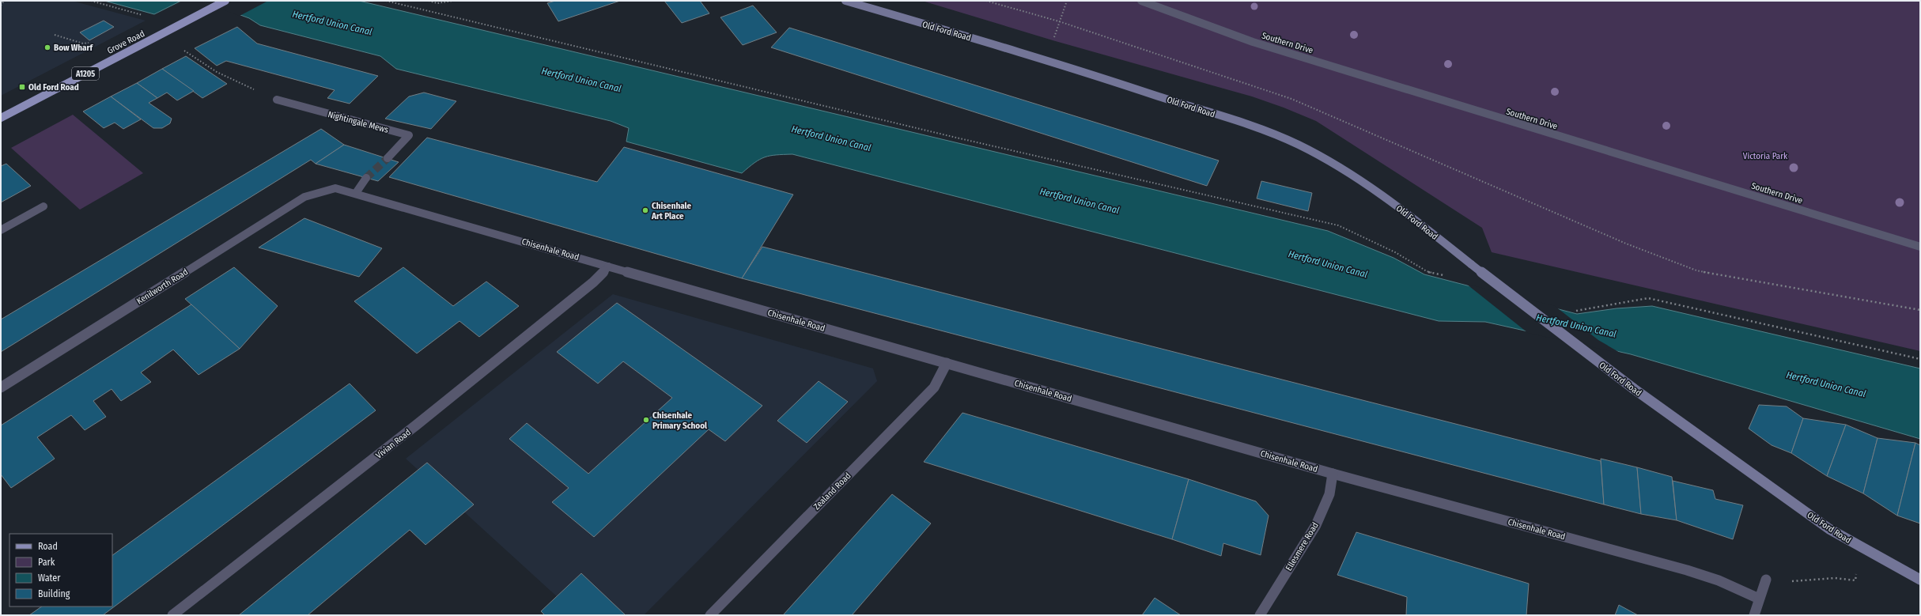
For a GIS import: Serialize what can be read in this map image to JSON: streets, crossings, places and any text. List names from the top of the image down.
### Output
{
  "streets": {
    "main road": ["Old Ford Road", "Grove Road", "A1205"],
    "street": [
      "Southern Drive",
      "Nightingale Mews",
      "Chisenhale Road",
      "Kenilworth Road",
      "Vivian Road",
      "Zealand Road",
      "Ellesmere Road"
    ]
  },
  "crossings": [
    ["Chisenhale Road", "Kenilworth Road"],
    ["Chisenhale Road", "Vivian Road"],
    ["Chisenhale Road", "Zealand Road"],
    ["Chisenhale Road", "Ellesmere Road"]
  ],
  "water": ["Hertford Union Canal"],
  "parks": ["Victoria Park"],
  "places": {
    "other": ["Bow Wharf", "Chisenhale Art Place", "Chisenhale Primary School"],
    "transit": ["Old Ford Road"]
  },
  "legend": [
    "Road",
    "Park",
    "Water",
    "Building"
  ]
}
